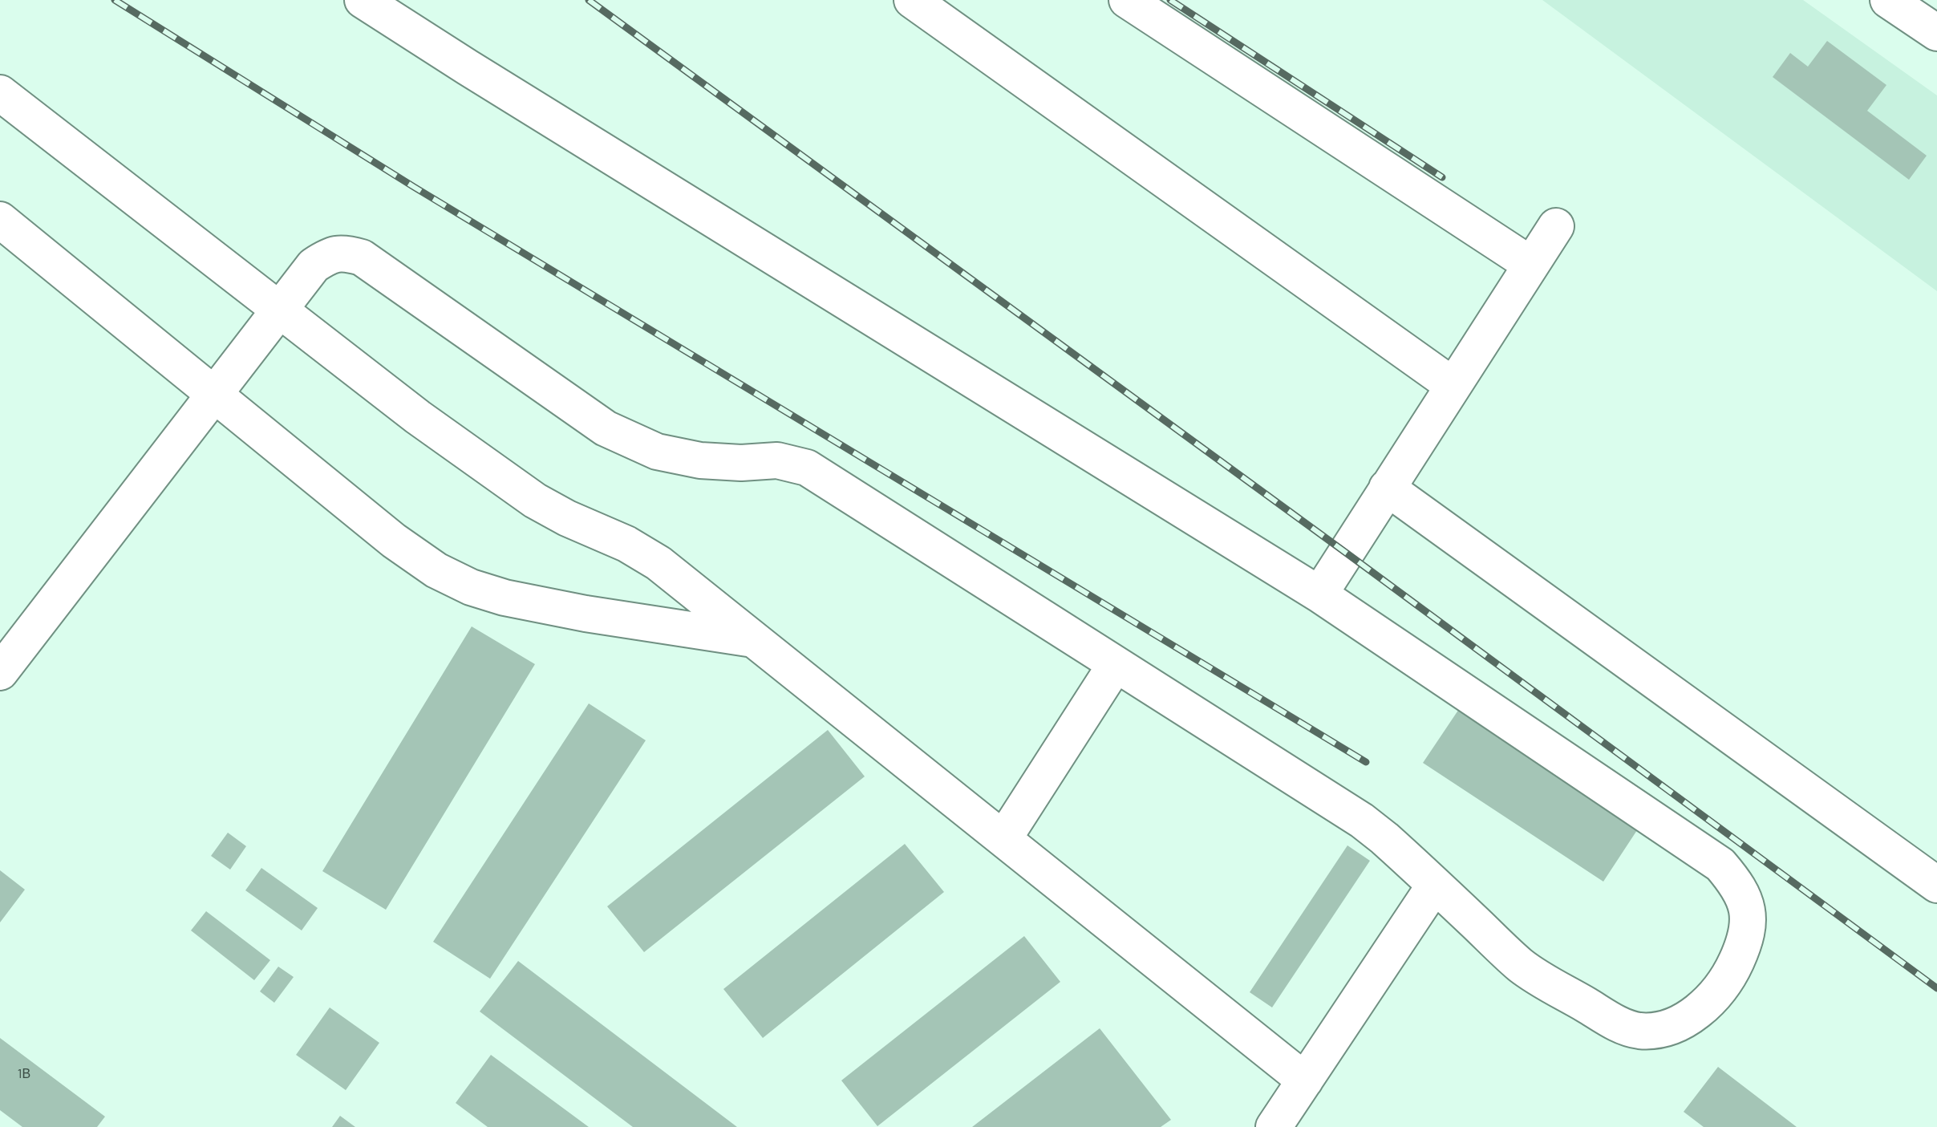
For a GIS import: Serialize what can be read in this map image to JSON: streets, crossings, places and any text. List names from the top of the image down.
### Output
{
  "house_numbers": ["1В"]
}
